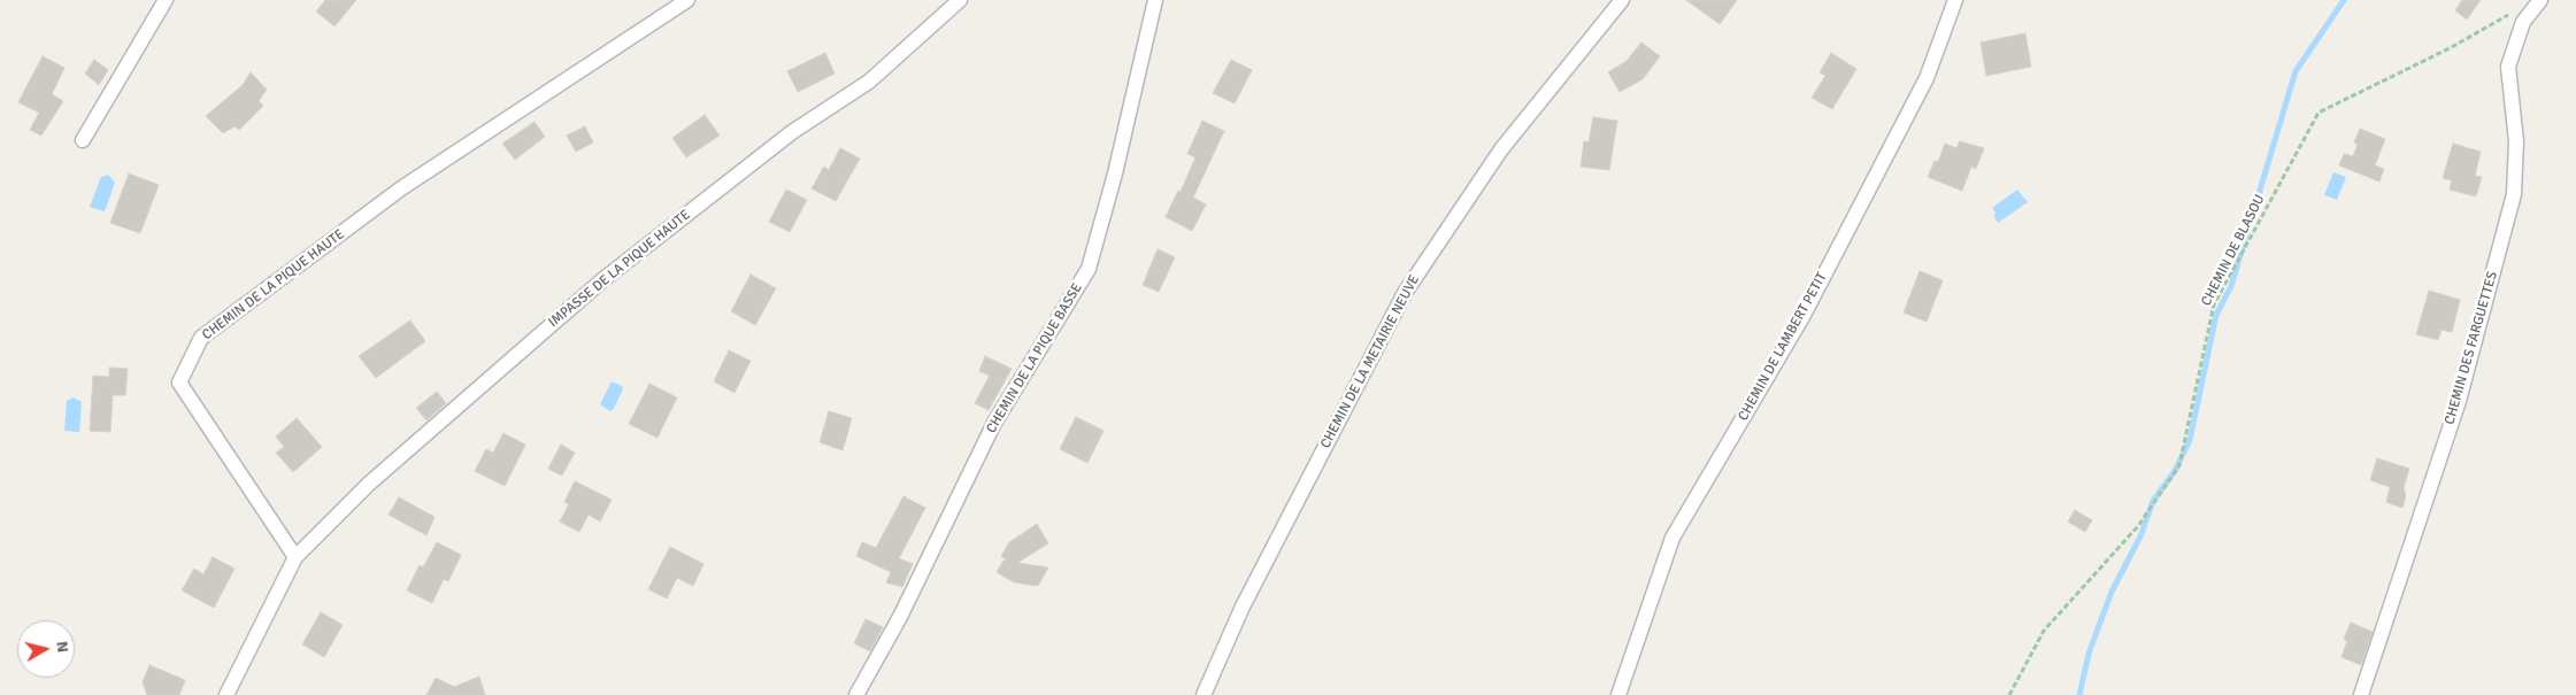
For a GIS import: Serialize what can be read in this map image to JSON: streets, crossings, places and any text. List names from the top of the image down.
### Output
{
  "streets": {
    "street": [
      "IMPASSE DE LA PIQUE HAUTE",
      "CHEMIN DE LA PIQUE HAUTE",
      "CHEMIN DE LAMBERT PETIT",
      "CHEMIN DES FARGUETTES",
      "CHEMIN DE LA PIQUE BASSE",
      "CHEMIN DE LA METAIRIE NEUVE"
    ],
    "path": ["CHEMIN DE BLASOU"]
  },
  "crossings": [
    ["IMPASSE DE LA PIQUE HAUTE", "CHEMIN DE LA PIQUE HAUTE"]
  ],
  "north": "right"
}
